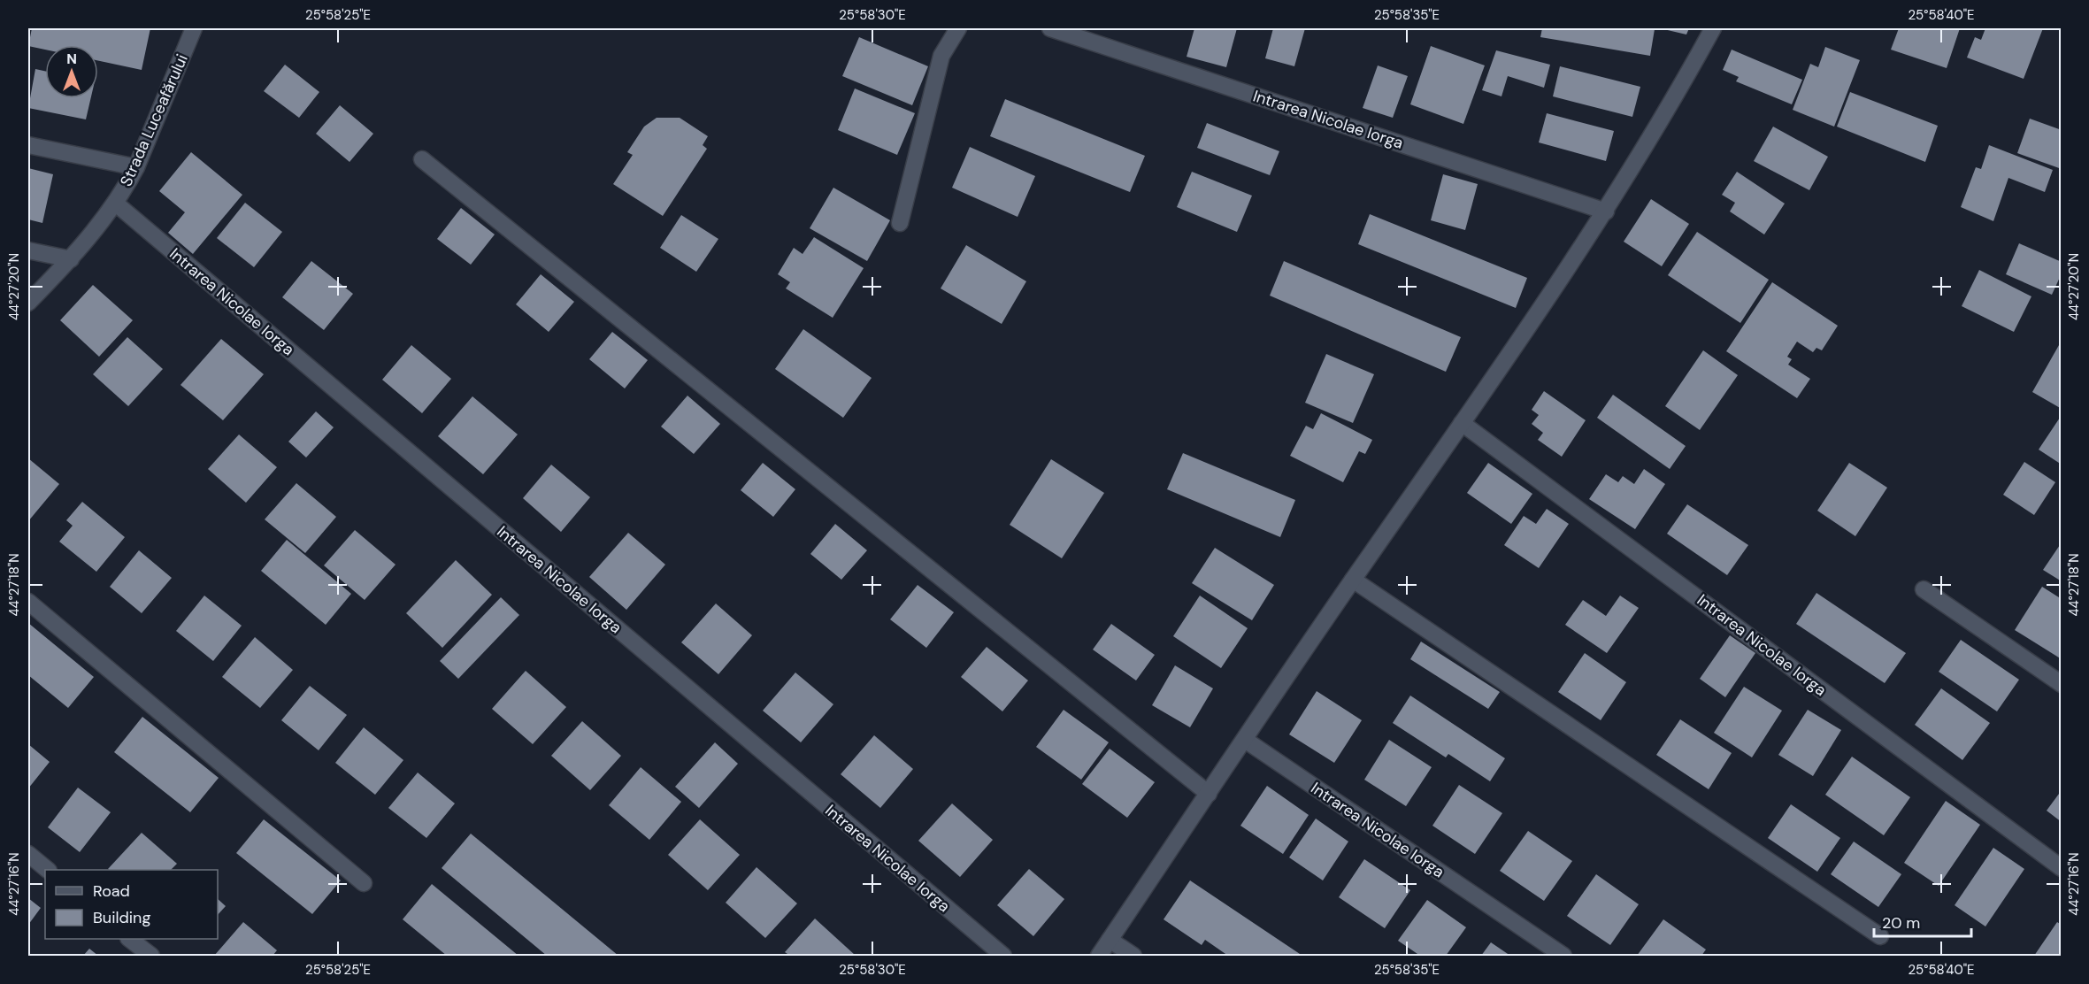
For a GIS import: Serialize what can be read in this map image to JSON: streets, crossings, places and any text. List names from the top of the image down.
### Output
{
  "streets": {
    "street": ["Intrarea Nicolae Iorga", "Strada Luceafărului"]
  },
  "crossings": [
    ["Intrarea Nicolae Iorga", "Strada Luceafărului"]
  ],
  "legend": ["Road", "Building"],
  "scale_bar": "20 m",
  "north": "top",
  "coordinates": [
    "25°58'25\"E",
    "25°58'30\"E",
    "25°58'35\"E",
    "25°58'40\"E",
    "44°27'20\"N",
    "44°27'18\"N",
    "44°27'16\"N"
  ]
}
